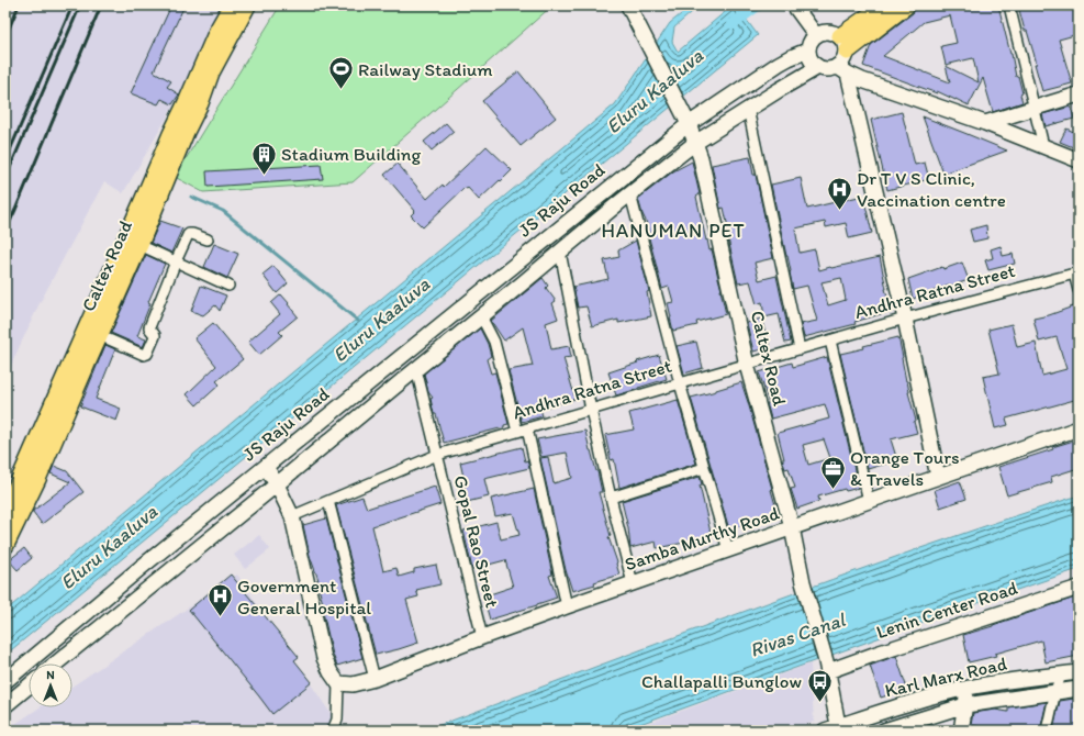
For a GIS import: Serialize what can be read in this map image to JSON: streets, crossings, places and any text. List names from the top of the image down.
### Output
{
  "streets": {
    "main road": ["Caltex Road"],
    "street": [
      "JS Raju Road",
      "Andhra Ratna Street",
      "Samba Murthy Road",
      "Gopal Rao Street",
      "Lenin Center Road",
      "Karl Marx Road"
    ]
  },
  "crossings": [
    ["JS Raju Road", "Caltex Road"],
    ["JS Raju Road", "Gopal Rao Street"],
    ["Caltex Road", "Andhra Ratna Street"],
    ["Caltex Road", "Samba Murthy Road"],
    ["Caltex Road", "Lenin Center Road"],
    ["Caltex Road", "Karl Marx Road"],
    ["Andhra Ratna Street", "Gopal Rao Street"],
    ["Samba Murthy Road", "Gopal Rao Street"]
  ],
  "districts": ["HANUMAN PET"],
  "water": ["Eluru Kaaluva", "Rivas Canal"],
  "places": {
    "sports": ["Railway Stadium"],
    "building": ["Stadium Building"],
    "hospital": ["Dr T V S Clinic, Vaccination centre", "Government General Hospital"],
    "office": ["Orange Tours & Travels"],
    "bus stop": ["Challapalli Bunglow"]
  },
  "north": "top"
}
